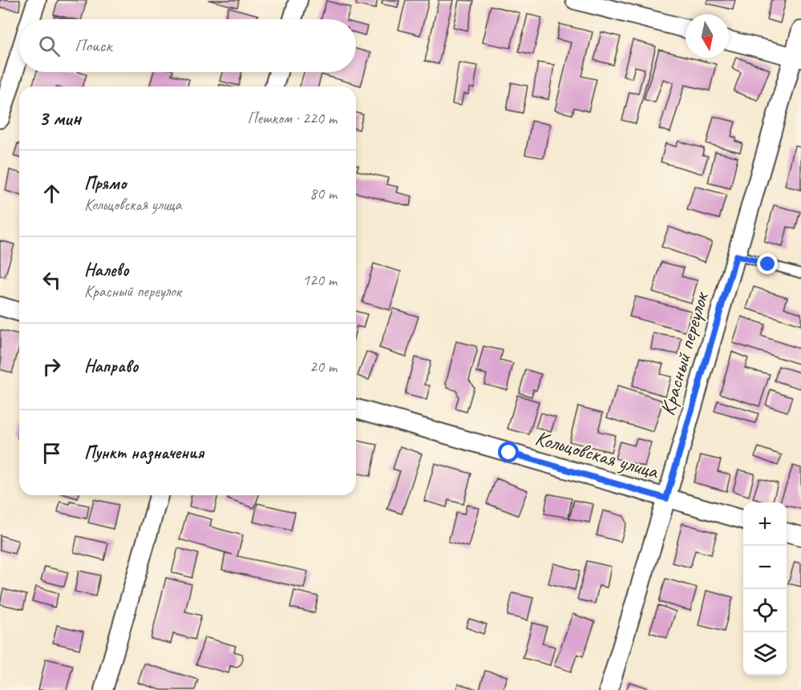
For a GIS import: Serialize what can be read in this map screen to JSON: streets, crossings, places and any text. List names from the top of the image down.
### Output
{
  "streets": {
    "street": ["Красный переулок", "Кольцовская улица"]
  },
  "crossings": [
    ["Красный переулок", "Кольцовская улица"]
  ],
  "north": "bottom",
  "page": {
    "search": "Поиск",
    "heading": ["3 мин", "Пешком · 220 m"],
    "list": [
      ["Прямо", "Кольцовская улица", "80 m"],
      ["Налево", "Красный переулок", "120 m"],
      ["Направо", "20 m"],
      "Пункт назначения"
    ],
    "map_buttons": ["+", "−"]
  }
}
